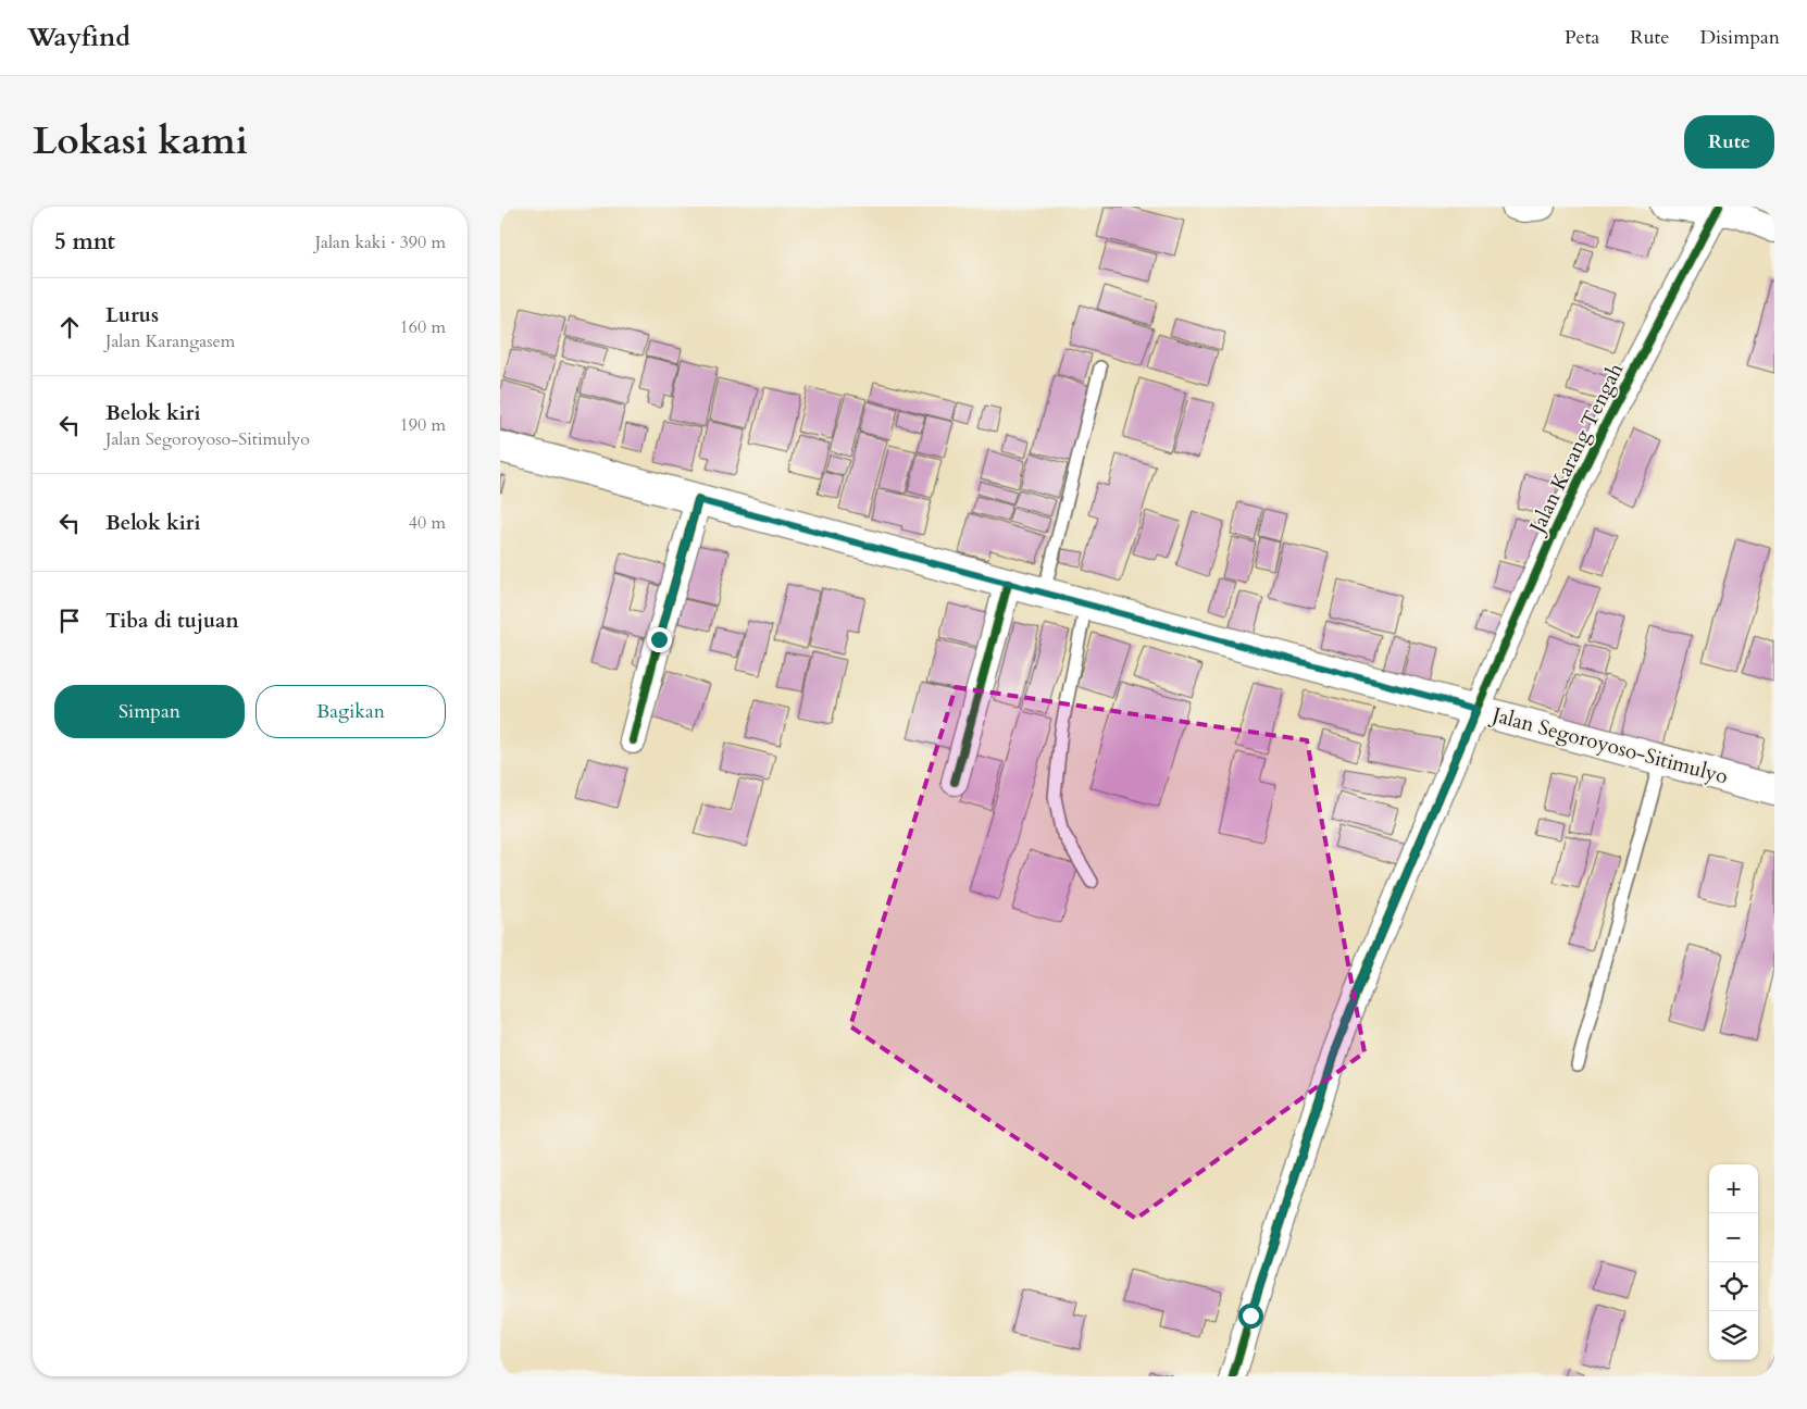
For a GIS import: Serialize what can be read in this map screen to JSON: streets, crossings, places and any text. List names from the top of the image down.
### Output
{
  "streets": {
    "main road": ["Jalan Segoroyoso-Sitimulyo"],
    "street": ["Jalan Karang Tengah"]
  },
  "crossings": [
    ["Jalan Karang Tengah", "Jalan Segoroyoso-Sitimulyo"]
  ],
  "page": {
    "header": "Wayfind",
    "nav": ["Peta", "Rute", "Disimpan"],
    "title": "Lokasi kami",
    "buttons": [
      "Rute",
      ["Simpan", "Bagikan"]
    ],
    "heading": ["5 mnt", "Jalan kaki · 390 m"],
    "list": [
      ["Lurus", "Jalan Karangasem", "160 m"],
      ["Belok kiri", "Jalan Segoroyoso-Sitimulyo", "190 m"],
      ["Belok kiri", "40 m"],
      "Tiba di tujuan"
    ],
    "map_buttons": ["+", "−"]
  }
}
